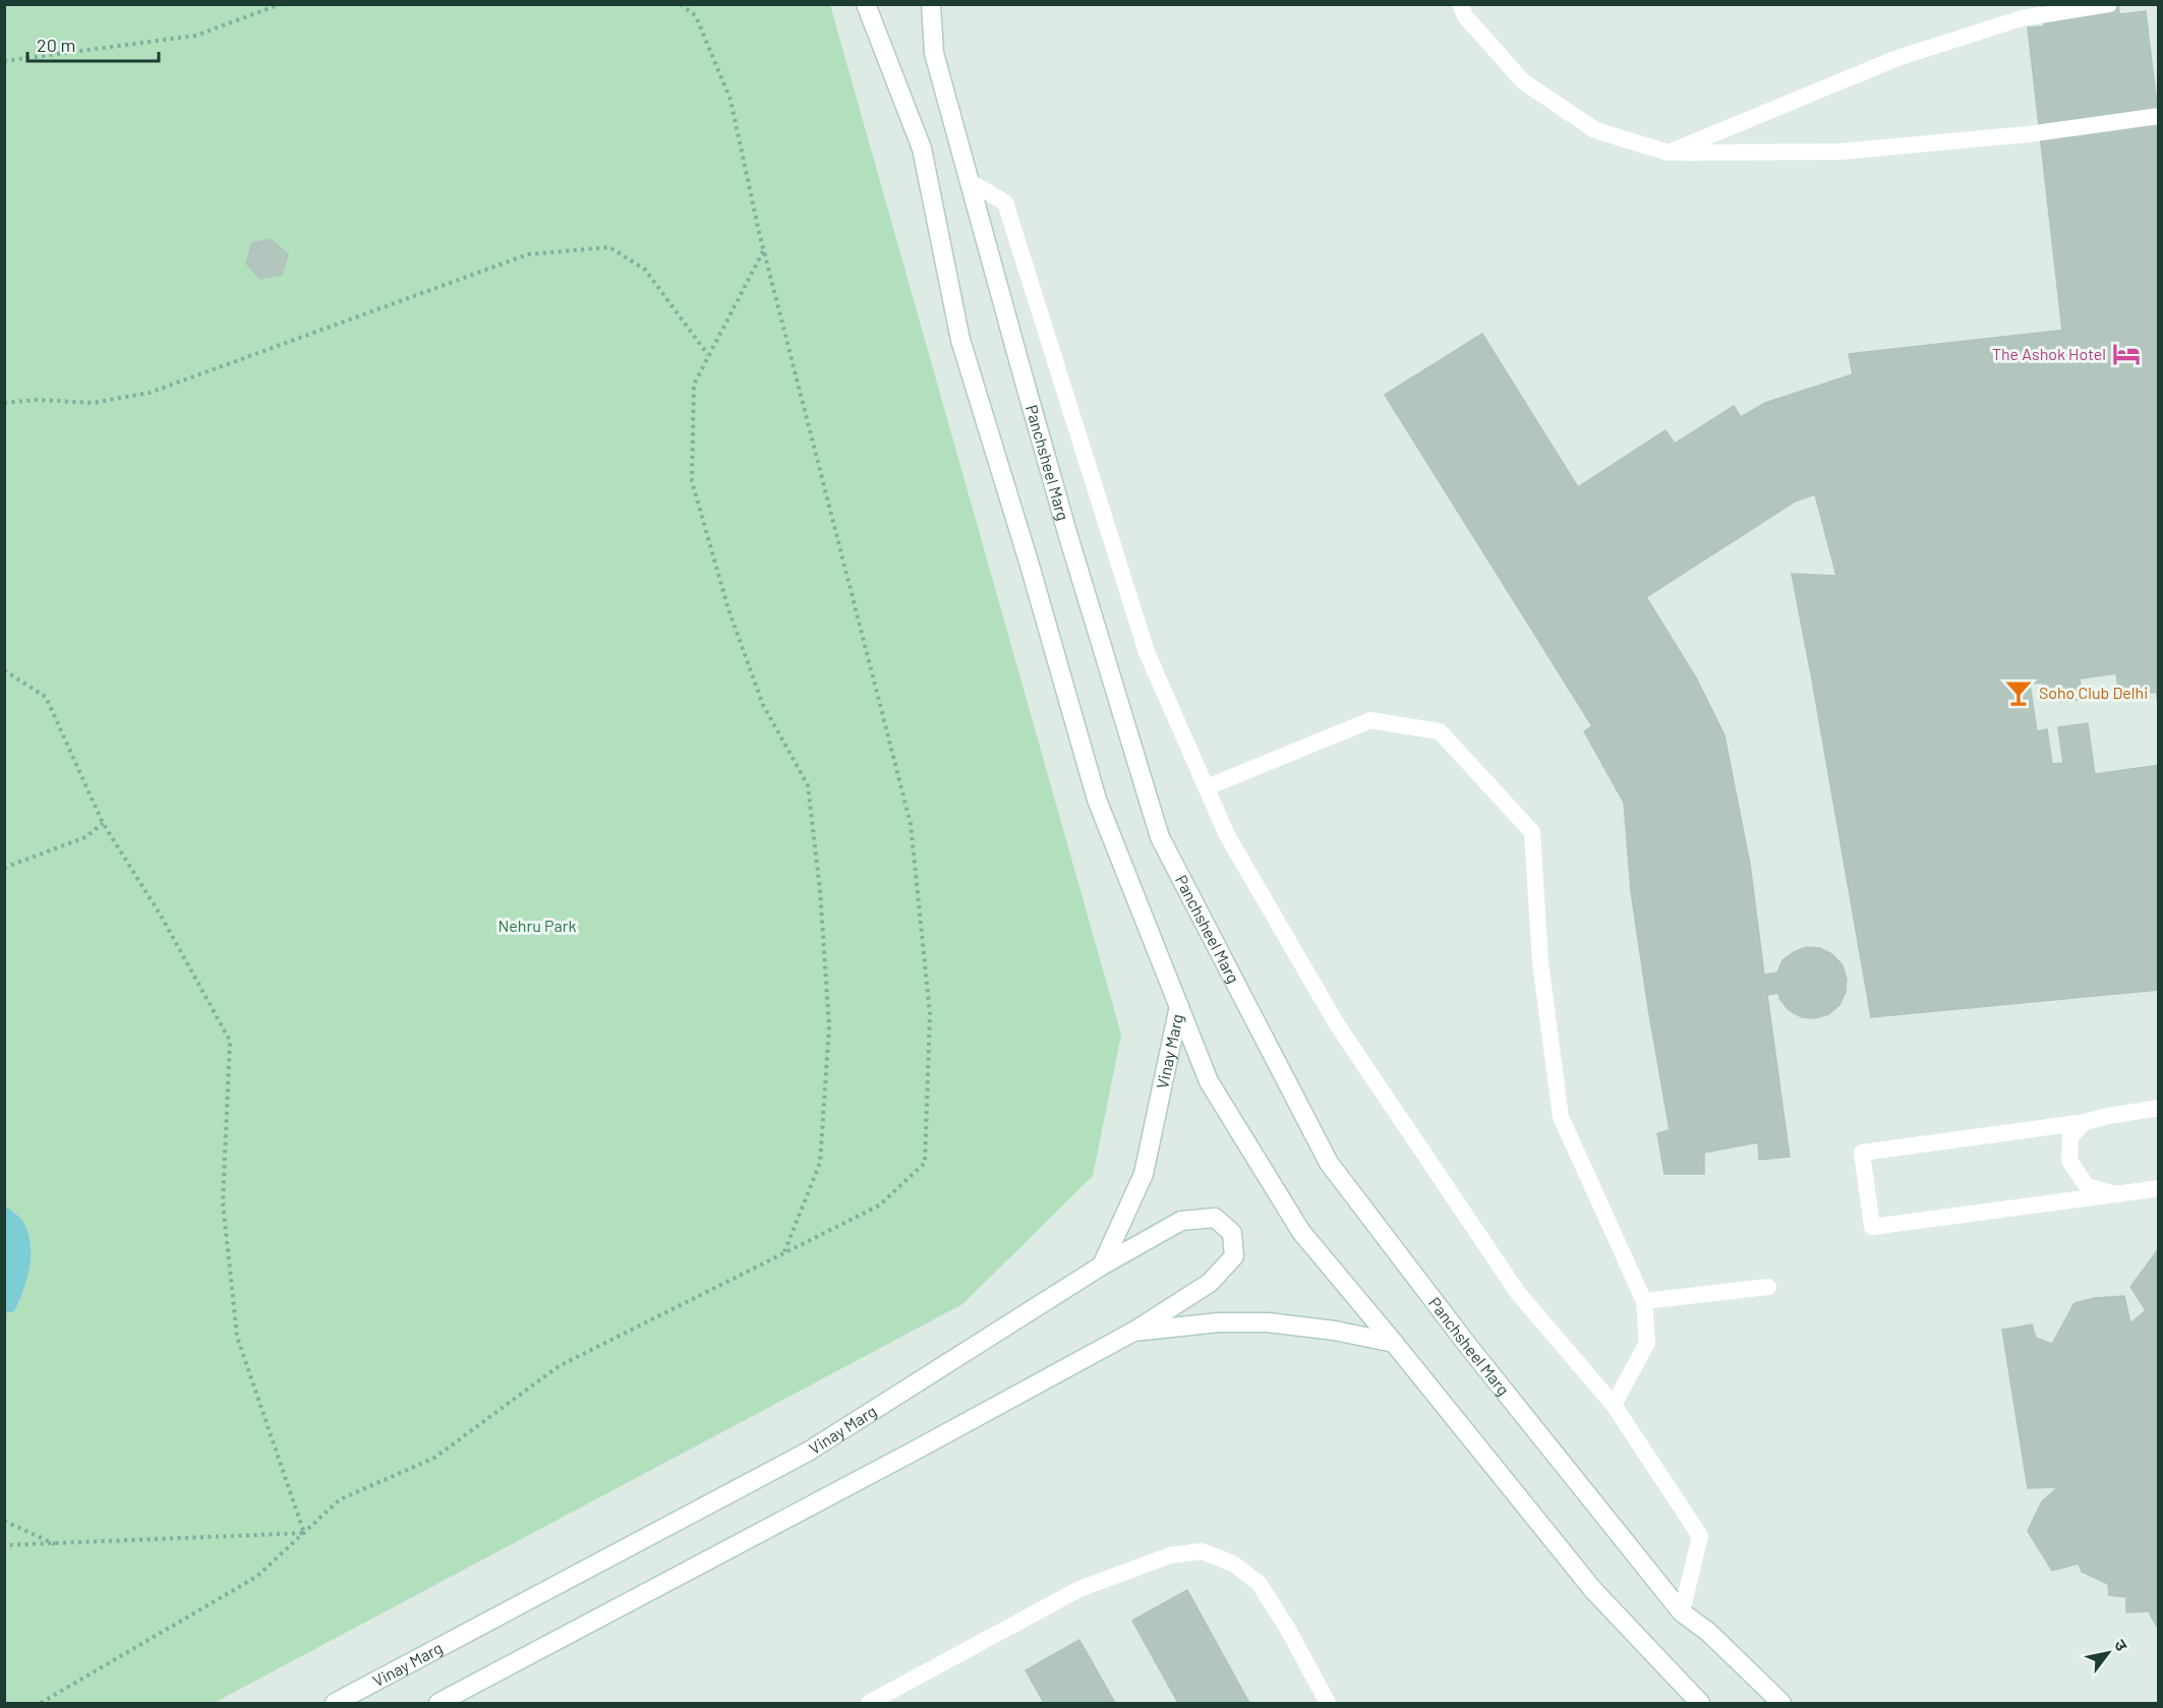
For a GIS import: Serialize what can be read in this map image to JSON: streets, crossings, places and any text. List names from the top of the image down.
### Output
{
  "streets": {
    "main road": ["Panchsheel Marg", "Vinay Marg"]
  },
  "parks": ["Nehru Park"],
  "places": {
    "hotel": ["The Ashok Hotel"],
    "bar": ["Soho Club Delhi"]
  },
  "scale_bar": "20 m",
  "north": "top right"
}
